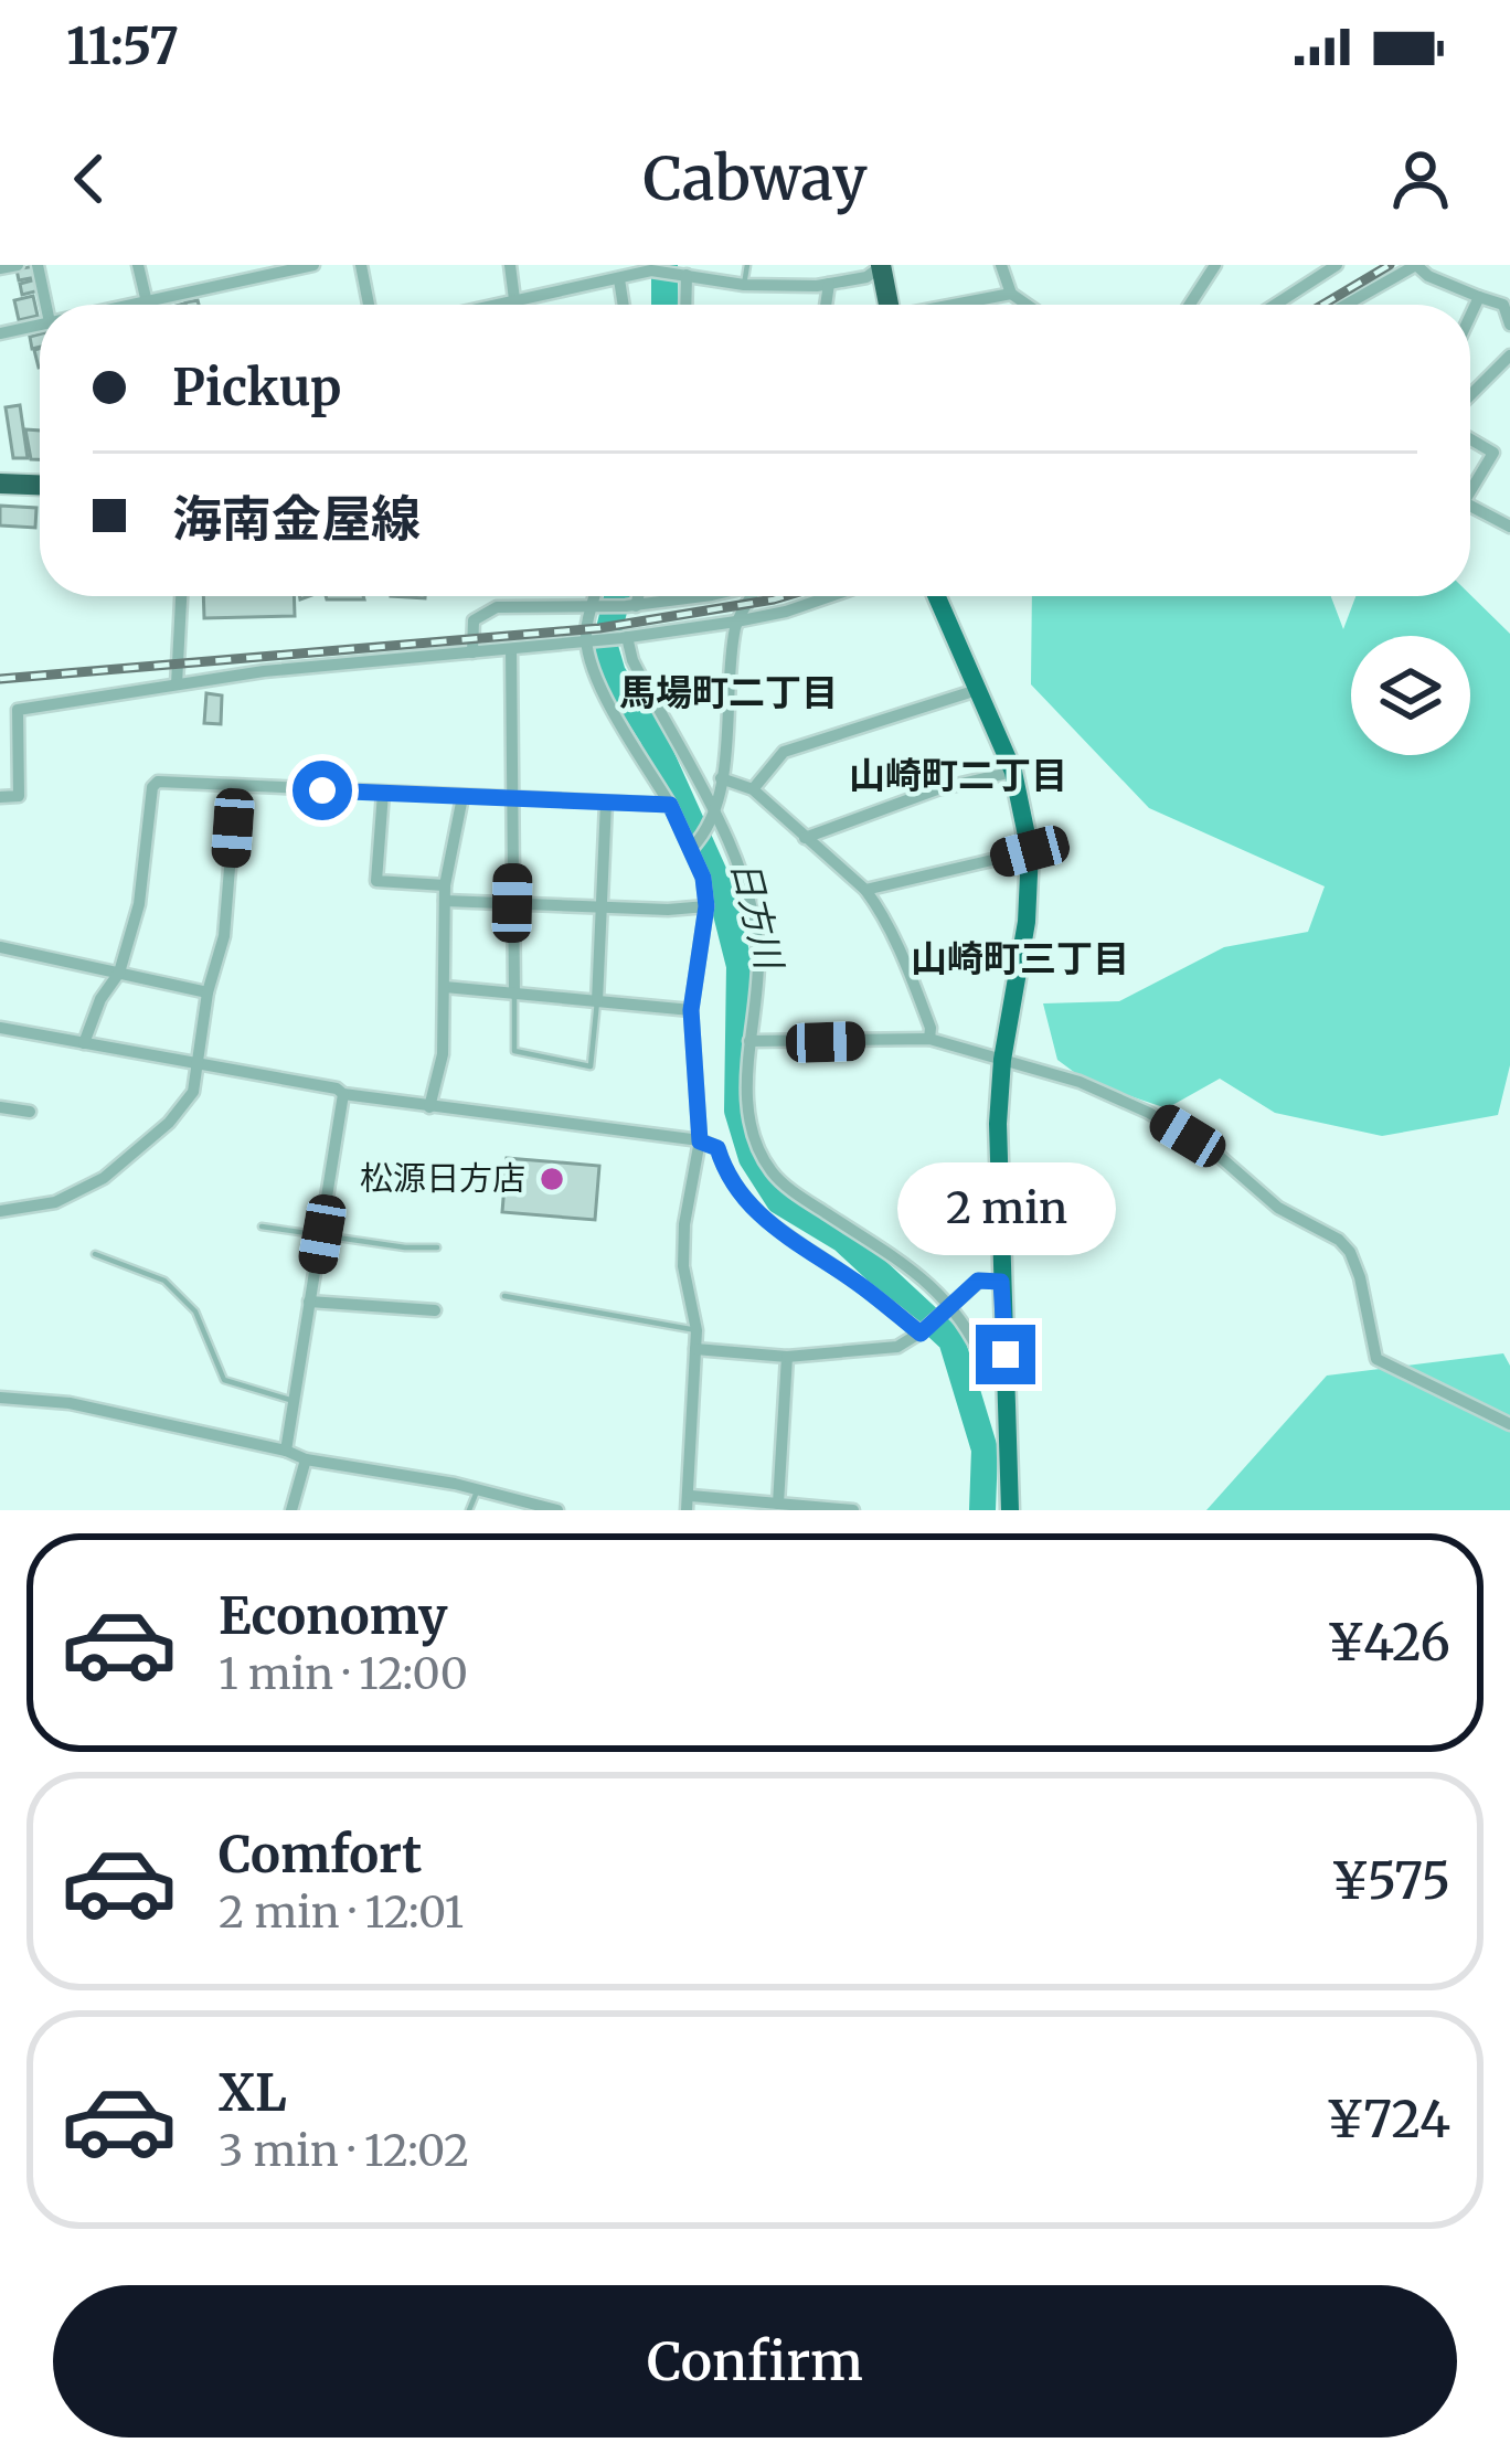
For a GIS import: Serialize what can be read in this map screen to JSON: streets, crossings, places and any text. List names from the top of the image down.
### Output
{
  "districts": ["馬場町二丁目", "山崎町二丁目", "山崎町三丁目"],
  "water": ["日方川"],
  "places": ["松源日方店"],
  "page": {
    "status": "11:57",
    "header": "Cabway",
    "banner": ["Pickup", "海南金屋線"],
    "bubble": "2 min",
    "list": [
      {
        "name": "Economy",
        "note": "1 min · 12:00",
        "value": "¥426"
      },
      {
        "name": "Comfort",
        "note": "2 min · 12:01",
        "value": "¥575"
      },
      {
        "name": "XL",
        "note": "3 min · 12:02",
        "value": "¥724"
      }
    ],
    "buttons": "Confirm"
  }
}
